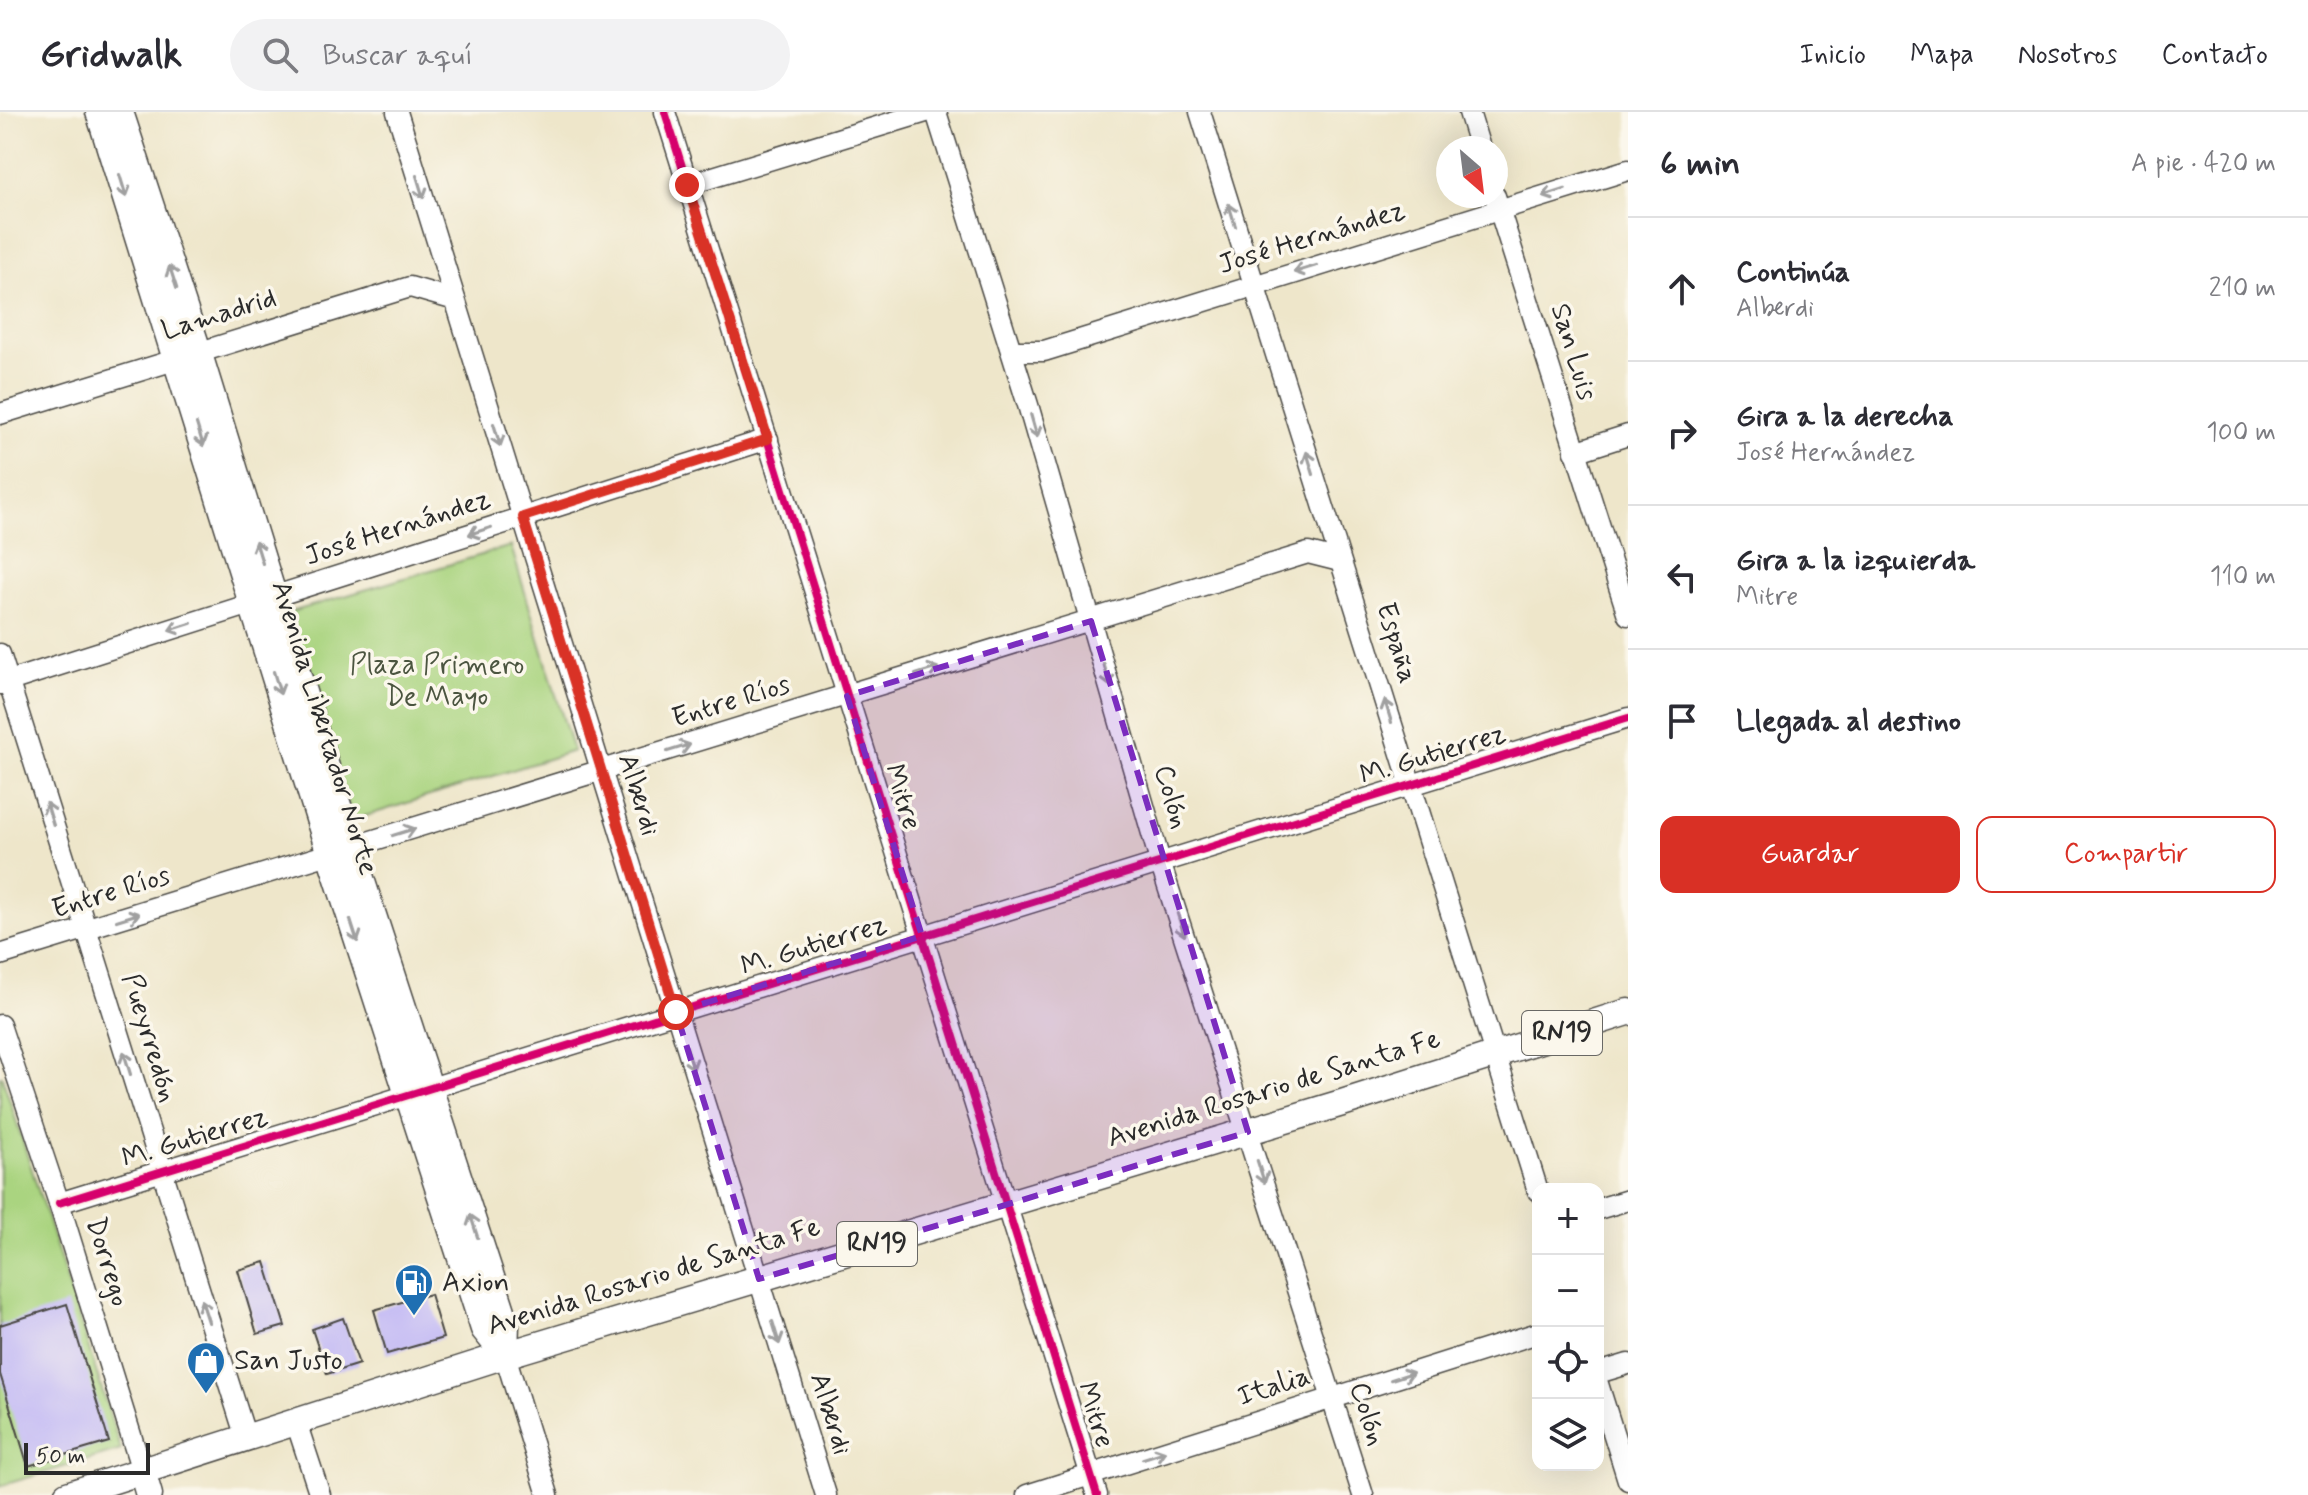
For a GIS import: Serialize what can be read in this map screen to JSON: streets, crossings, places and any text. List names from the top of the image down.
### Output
{
  "streets": {
    "main road": ["Avenida Libertador Norte", "RN19", "Avenida Rosario de Santa Fe"],
    "street": [
      "José Hernández",
      "Lamadrid",
      "San Luis",
      "España",
      "Entre Ríos",
      "M. Gutierrez",
      "Alberdi",
      "Mitre",
      "Colón",
      "Pueyrredón",
      "Dorrego",
      "Italia"
    ]
  },
  "crossings": [
    ["José Hernández", "España"],
    ["José Hernández", "Avenida Libertador Norte"],
    ["José Hernández", "Alberdi"],
    ["José Hernández", "Mitre"],
    ["José Hernández", "Colón"],
    ["José Hernández", "Pueyrredón"],
    ["Lamadrid", "Avenida Libertador Norte"],
    ["Lamadrid", "Alberdi"],
    ["España", "Entre Ríos"],
    ["España", "M. Gutierrez"],
    ["España", "Avenida Rosario de Santa Fe"],
    ["Entre Ríos", "Avenida Libertador Norte"],
    ["Entre Ríos", "Alberdi"],
    ["Entre Ríos", "Mitre"],
    ["Entre Ríos", "Colón"],
    ["Entre Ríos", "Pueyrredón"],
    ["Avenida Libertador Norte", "M. Gutierrez"],
    ["Avenida Libertador Norte", "Avenida Rosario de Santa Fe"],
    ["M. Gutierrez", "Alberdi"],
    ["M. Gutierrez", "Mitre"],
    ["M. Gutierrez", "Colón"],
    ["M. Gutierrez", "Pueyrredón"],
    ["M. Gutierrez", "Dorrego"],
    ["Alberdi", "Avenida Rosario de Santa Fe"],
    ["Mitre", "Avenida Rosario de Santa Fe"],
    ["Mitre", "Italia"],
    ["Colón", "Avenida Rosario de Santa Fe"],
    ["Colón", "Italia"],
    ["Pueyrredón", "Avenida Rosario de Santa Fe"],
    ["Avenida Rosario de Santa Fe", "Dorrego"]
  ],
  "one_way": [
    "José Hernández",
    "España",
    "Entre Ríos",
    "Alberdi",
    "Colón",
    "Pueyrredón",
    "Italia"
  ],
  "parks": ["Plaza Primero De Mayo"],
  "places": {
    "fuel station": ["Axion"],
    "shop": ["San Justo"]
  },
  "scale_bar": "50 m",
  "north": "bottom right",
  "page": {
    "header": "Gridwalk",
    "search": "Buscar aquí",
    "nav": [
      "Inicio",
      "Mapa",
      "Nosotros",
      "Contacto"
    ],
    "heading": ["6 min", "A pie · 420 m"],
    "list": [
      ["Continúa", "Alberdi", "210 m"],
      ["Gira a la derecha", "José Hernández", "100 m"],
      ["Gira a la izquierda", "Mitre", "110 m"],
      "Llegada al destino"
    ],
    "buttons": ["Guardar", "Compartir"],
    "map_buttons": ["+", "−"],
    "scale": "50 m"
  }
}
